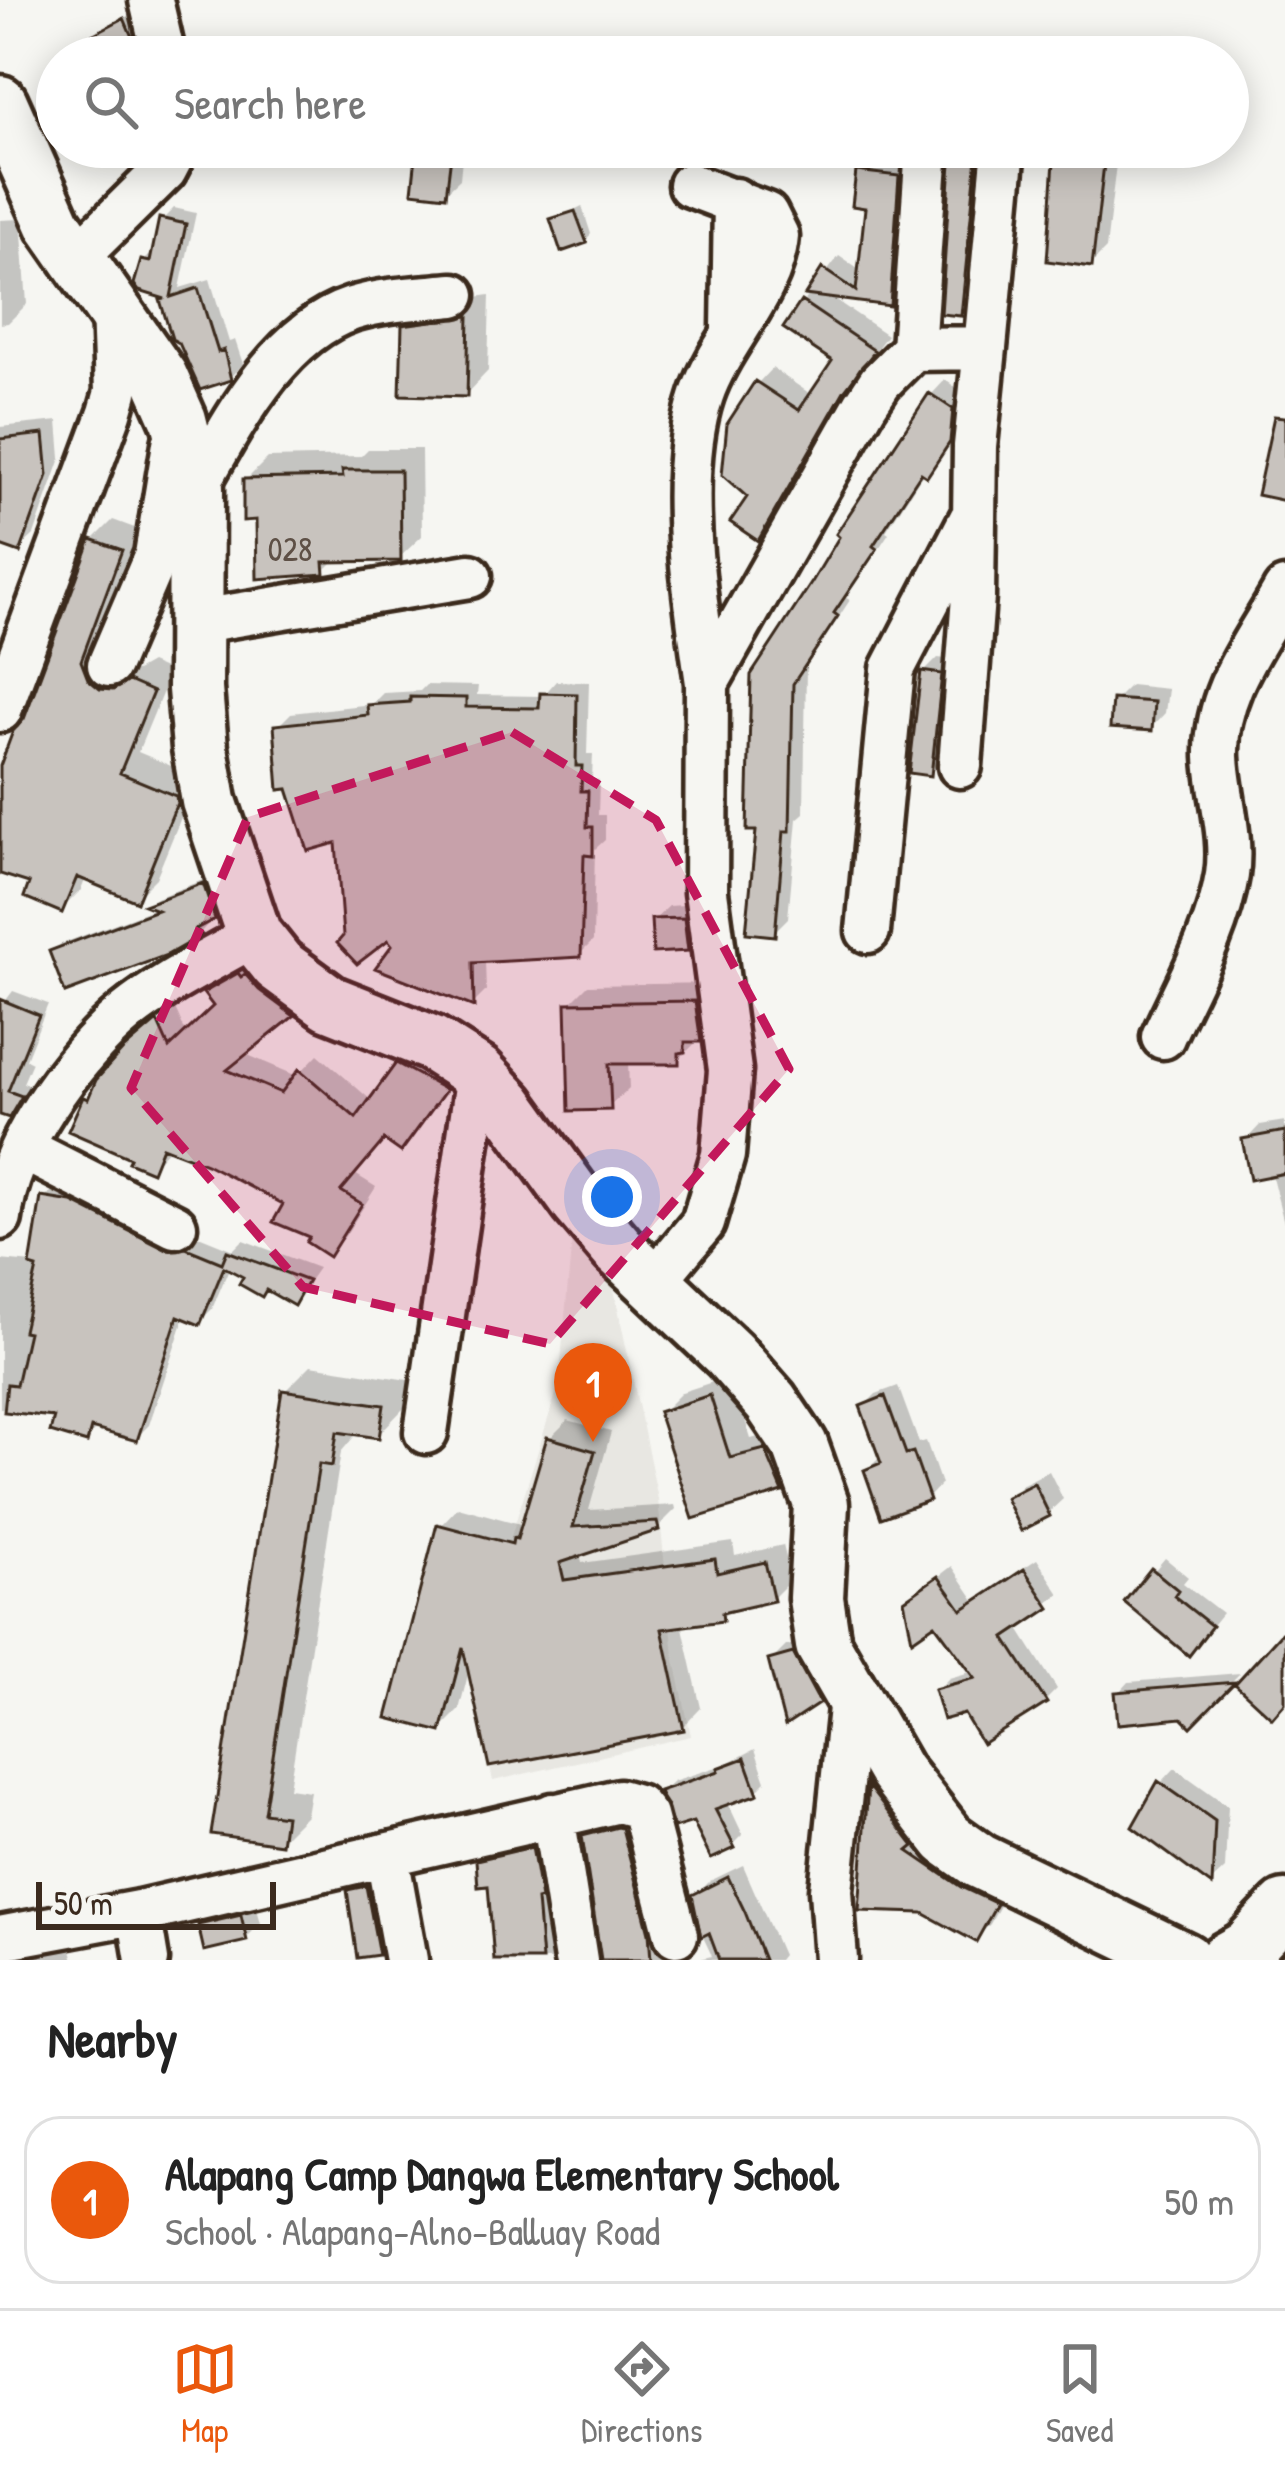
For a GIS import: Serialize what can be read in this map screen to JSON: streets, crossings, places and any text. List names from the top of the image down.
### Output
{
  "house_numbers": ["028"],
  "scale_bar": "50 m",
  "page": {
    "search": "Search here",
    "pins": "1",
    "scale": "50 m",
    "heading": "Nearby",
    "list": [
      {
        "mark": "1",
        "name": "Alapang Camp Dangwa Elementary School",
        "note": "School · Alapang-Alno-Balluay Road",
        "value": "50 m"
      }
    ],
    "nav": ["Map", "Directions", "Saved"]
  }
}
